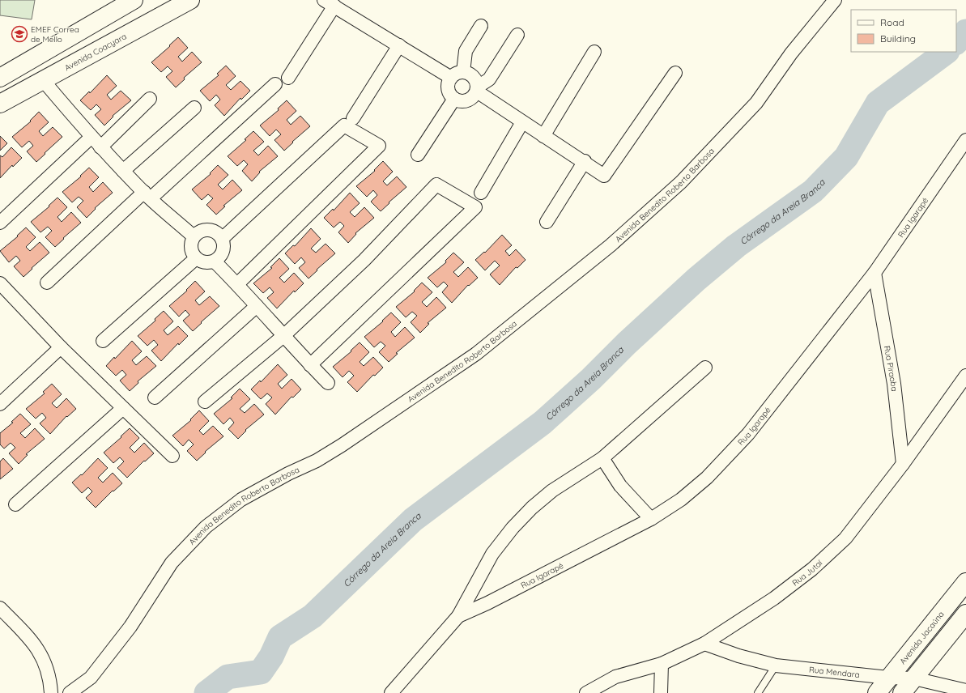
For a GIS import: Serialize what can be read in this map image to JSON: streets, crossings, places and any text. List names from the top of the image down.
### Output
{
  "streets": {
    "street": [
      "Avenida Coacyara",
      "Avenida Benedito Roberto Barbosa",
      "Rua Igarapé",
      "Rua Piraoba",
      "Rua Jutaí",
      "Avenida Jacaúna",
      "Rua Mendara"
    ]
  },
  "crossings": [
    ["Rua Igarapé", "Rua Piraoba"],
    ["Rua Piraoba", "Rua Jutaí"],
    ["Rua Jutaí", "Rua Mendara"],
    ["Avenida Jacaúna", "Rua Mendara"]
  ],
  "water": ["Córrego da Areia Branca"],
  "places": {
    "school or university": ["EMEF Correa de Mello"]
  },
  "legend": ["Road", "Building"]
}
